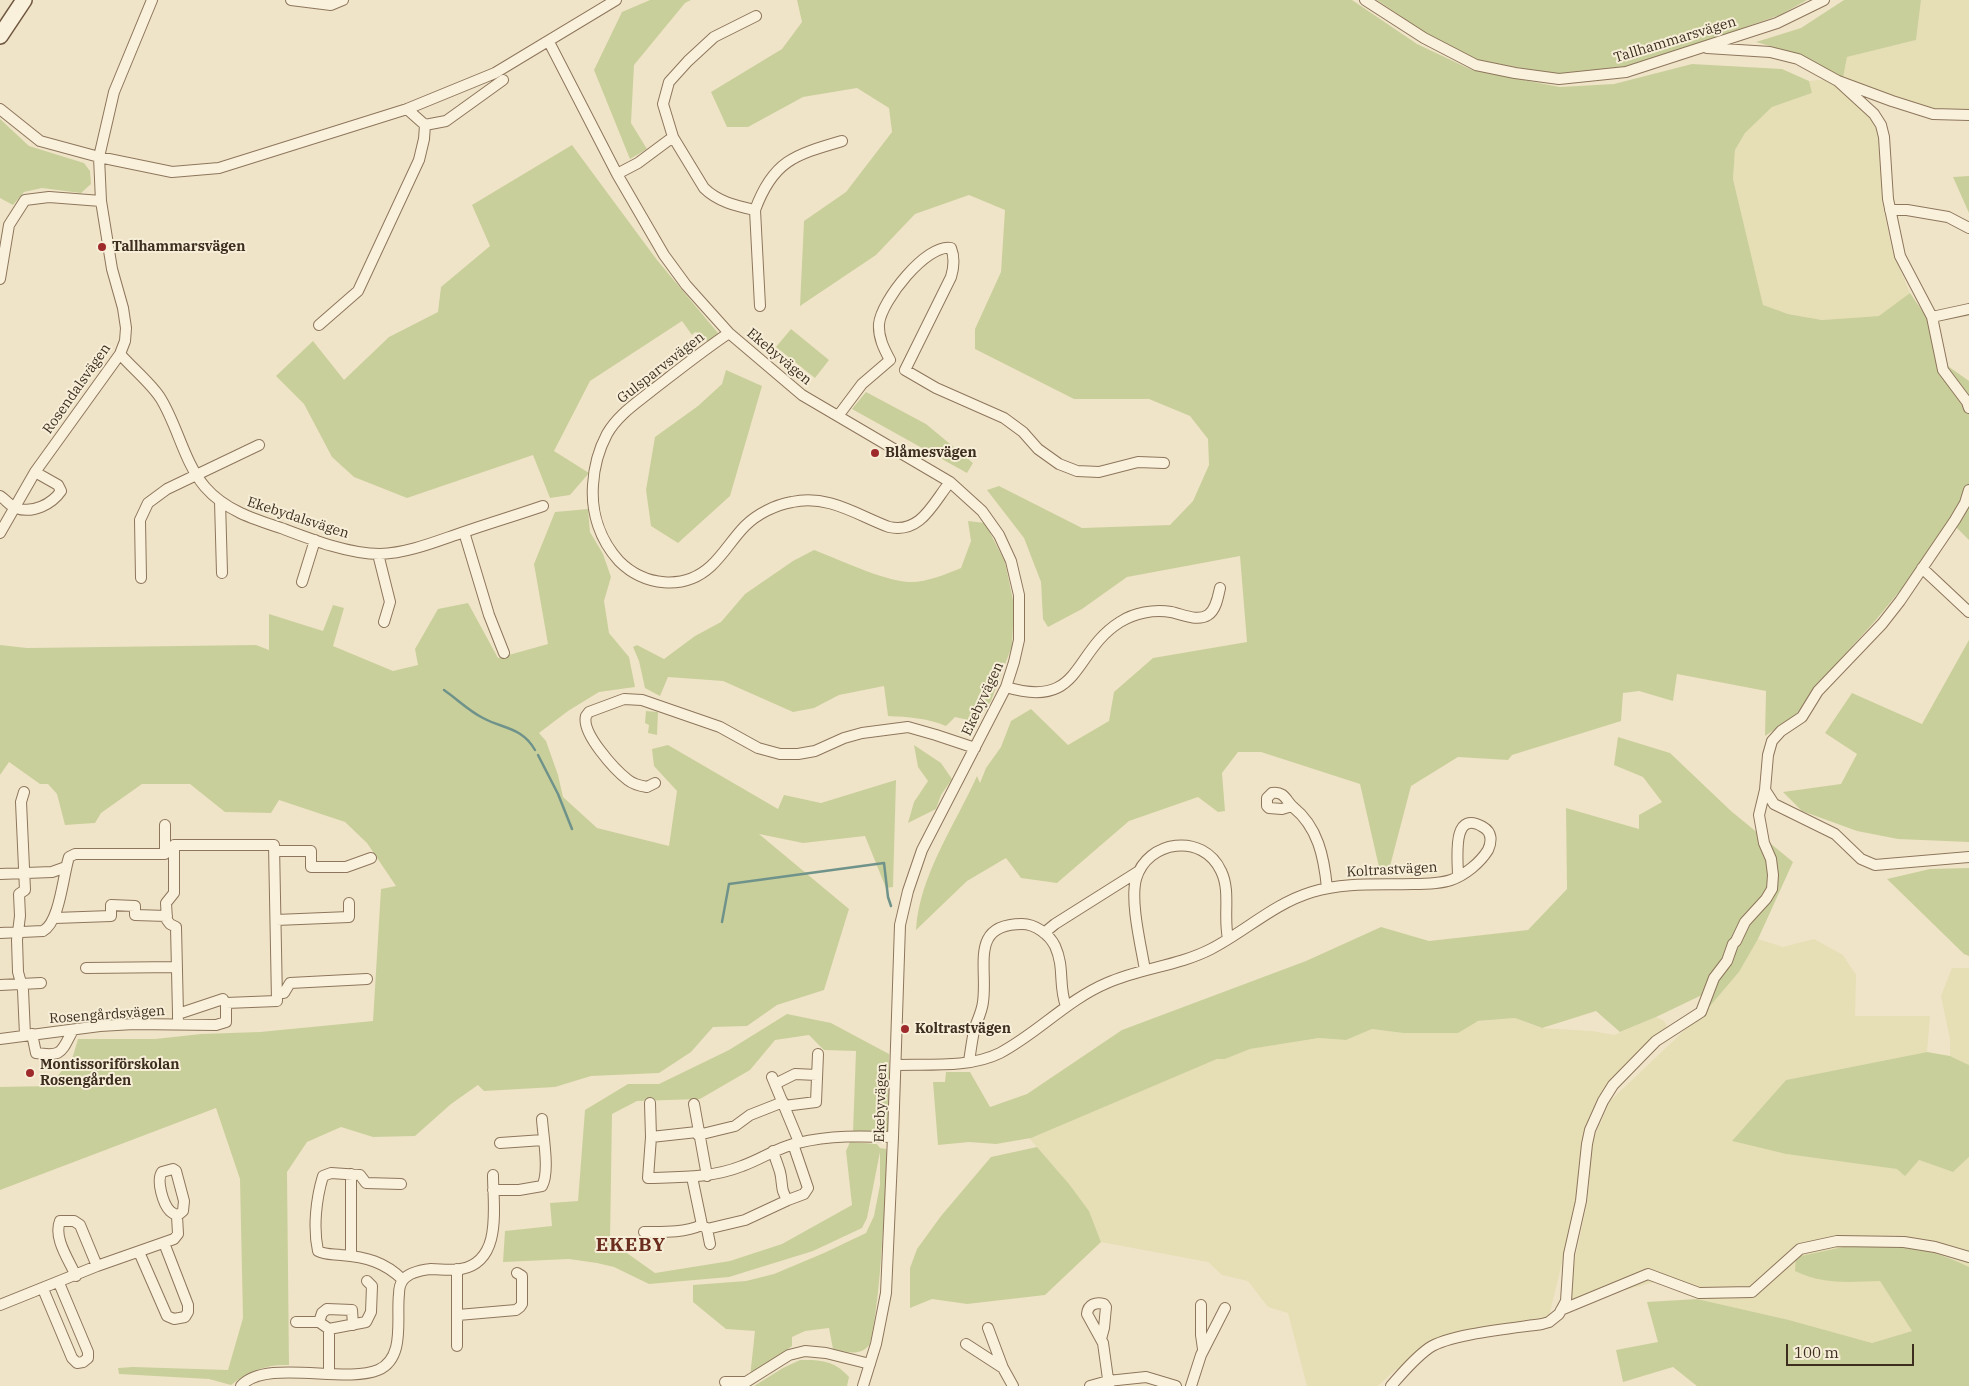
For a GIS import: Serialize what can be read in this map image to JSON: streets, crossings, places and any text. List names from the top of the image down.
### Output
{
  "streets": {
    "street": [
      "Tallhammarsvägen",
      "Ekebyvägen",
      "Gulsparvsvägen",
      "Rosendalsvägen",
      "Ekebydalsvägen",
      "Koltrastvägen",
      "Rosengårdsvägen"
    ]
  },
  "crossings": [
    ["Ekebyvägen", "Gulsparvsvägen"],
    ["Ekebyvägen", "Koltrastvägen"],
    ["Rosendalsvägen", "Ekebydalsvägen"]
  ],
  "districts": ["EKEBY"],
  "places": [
    "Tallhammarsvägen",
    "Blåmesvägen",
    "Koltrastvägen",
    "Montissoriförskolan Rosengården"
  ],
  "scale_bar": "100 m"
}
